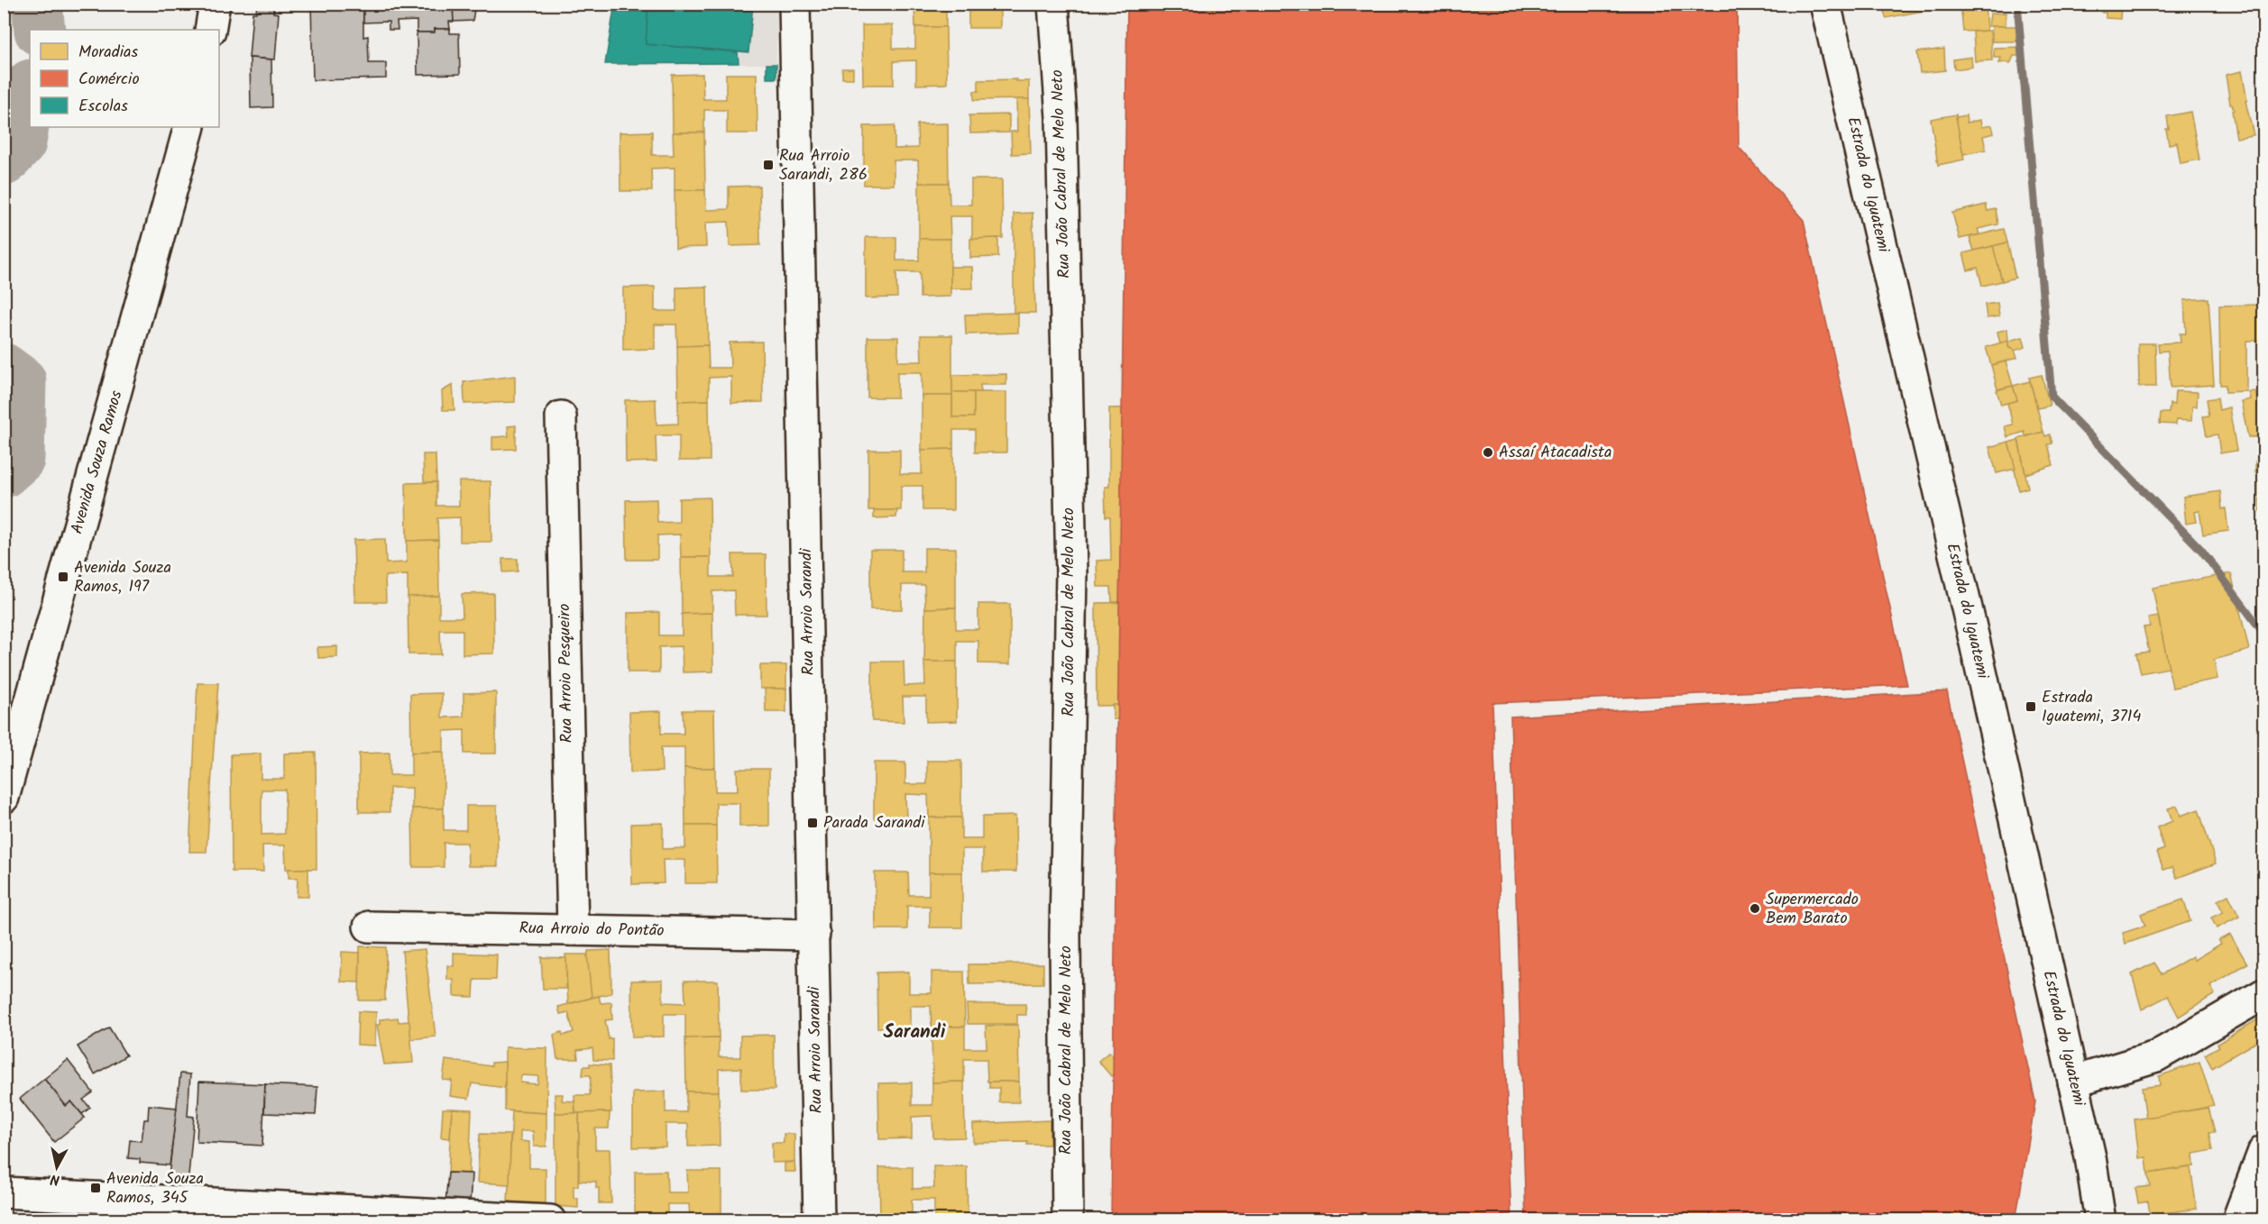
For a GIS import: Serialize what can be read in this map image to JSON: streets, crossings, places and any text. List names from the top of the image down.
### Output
{
  "streets": {
    "street": [
      "Rua João Cabral de Melo Neto",
      "Estrada do Iguatemi",
      "Avenida Souza Ramos",
      "Rua Arroio Sarandi",
      "Rua Arroio Pesqueiro",
      "Rua Arroio do Pontão"
    ]
  },
  "crossings": [
    ["Rua Arroio Sarandi", "Rua Arroio do Pontão"],
    ["Rua Arroio Pesqueiro", "Rua Arroio do Pontão"]
  ],
  "districts": ["Sarandi"],
  "places": {
    "transit": [
      "Rua Arroio Sarandi, 286",
      "Avenida Souza Ramos, 197",
      "Estrada Iguatemi, 3714",
      "Parada Sarandi",
      "Avenida Souza Ramos, 345"
    ],
    "other": ["Assaí Atacadista", "Supermercado Bem Barato"]
  },
  "legend": ["Moradias", "Comércio", "Escolas"],
  "north": "bottom"
}
